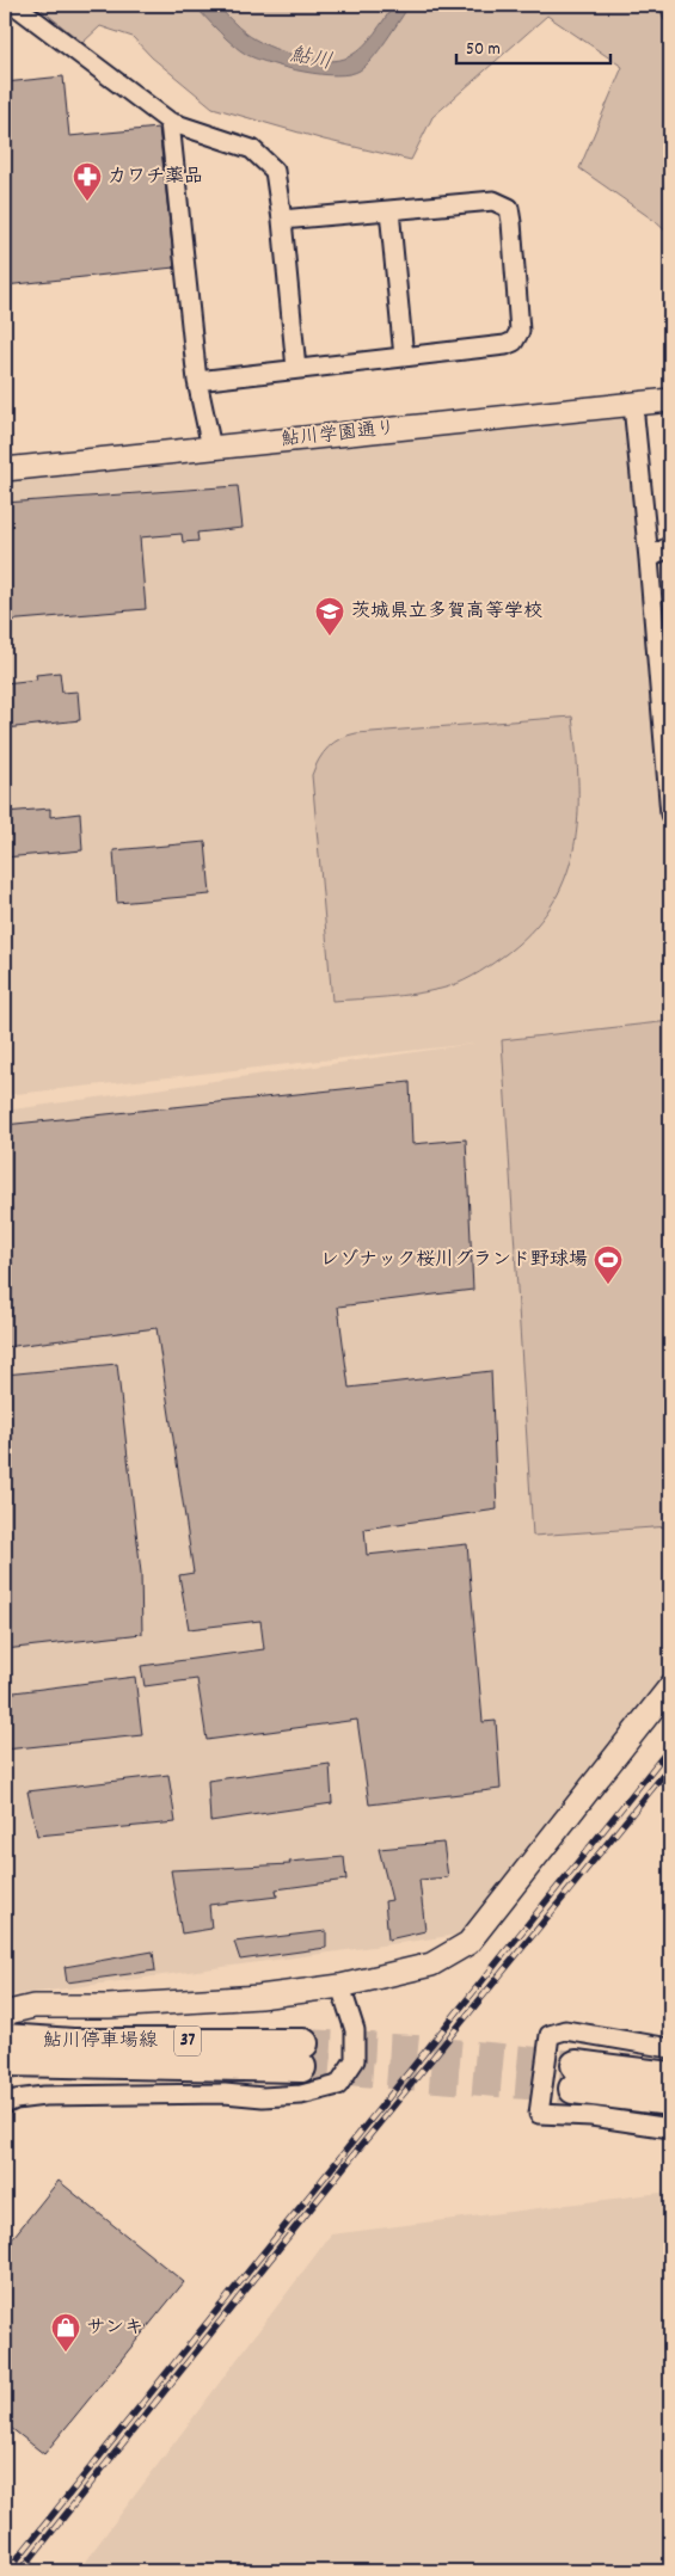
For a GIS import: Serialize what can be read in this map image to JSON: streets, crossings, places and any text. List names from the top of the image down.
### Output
{
  "streets": {
    "main road": ["鮎川停車場線", "37"],
    "street": ["鮎川学園通り"]
  },
  "water": ["鮎川"],
  "places": {
    "pharmacy": ["カワチ薬品"],
    "school or university": ["茨城県立多賀高等学校"],
    "sports": ["レゾナック桜川グランド野球場"],
    "shop": ["サンキ"]
  },
  "scale_bar": "50 m"
}
